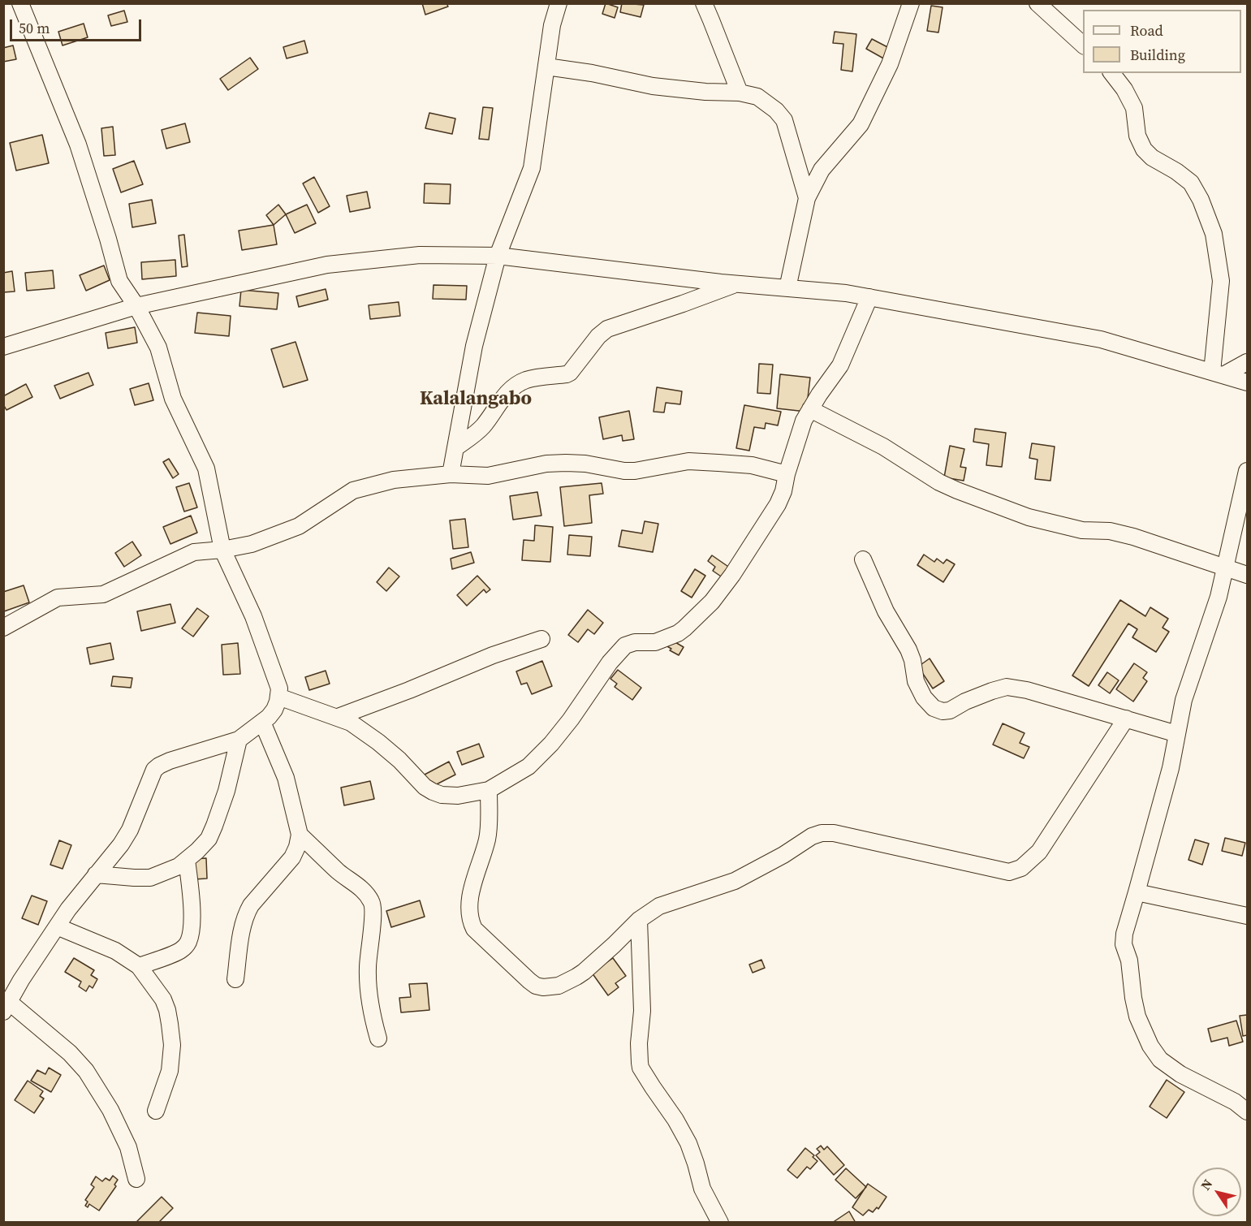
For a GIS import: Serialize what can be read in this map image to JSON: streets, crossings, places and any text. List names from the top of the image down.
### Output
{
  "districts": ["Kalalangabo"],
  "legend": ["Road", "Building"],
  "scale_bar": "50 m",
  "north": "top left"
}
